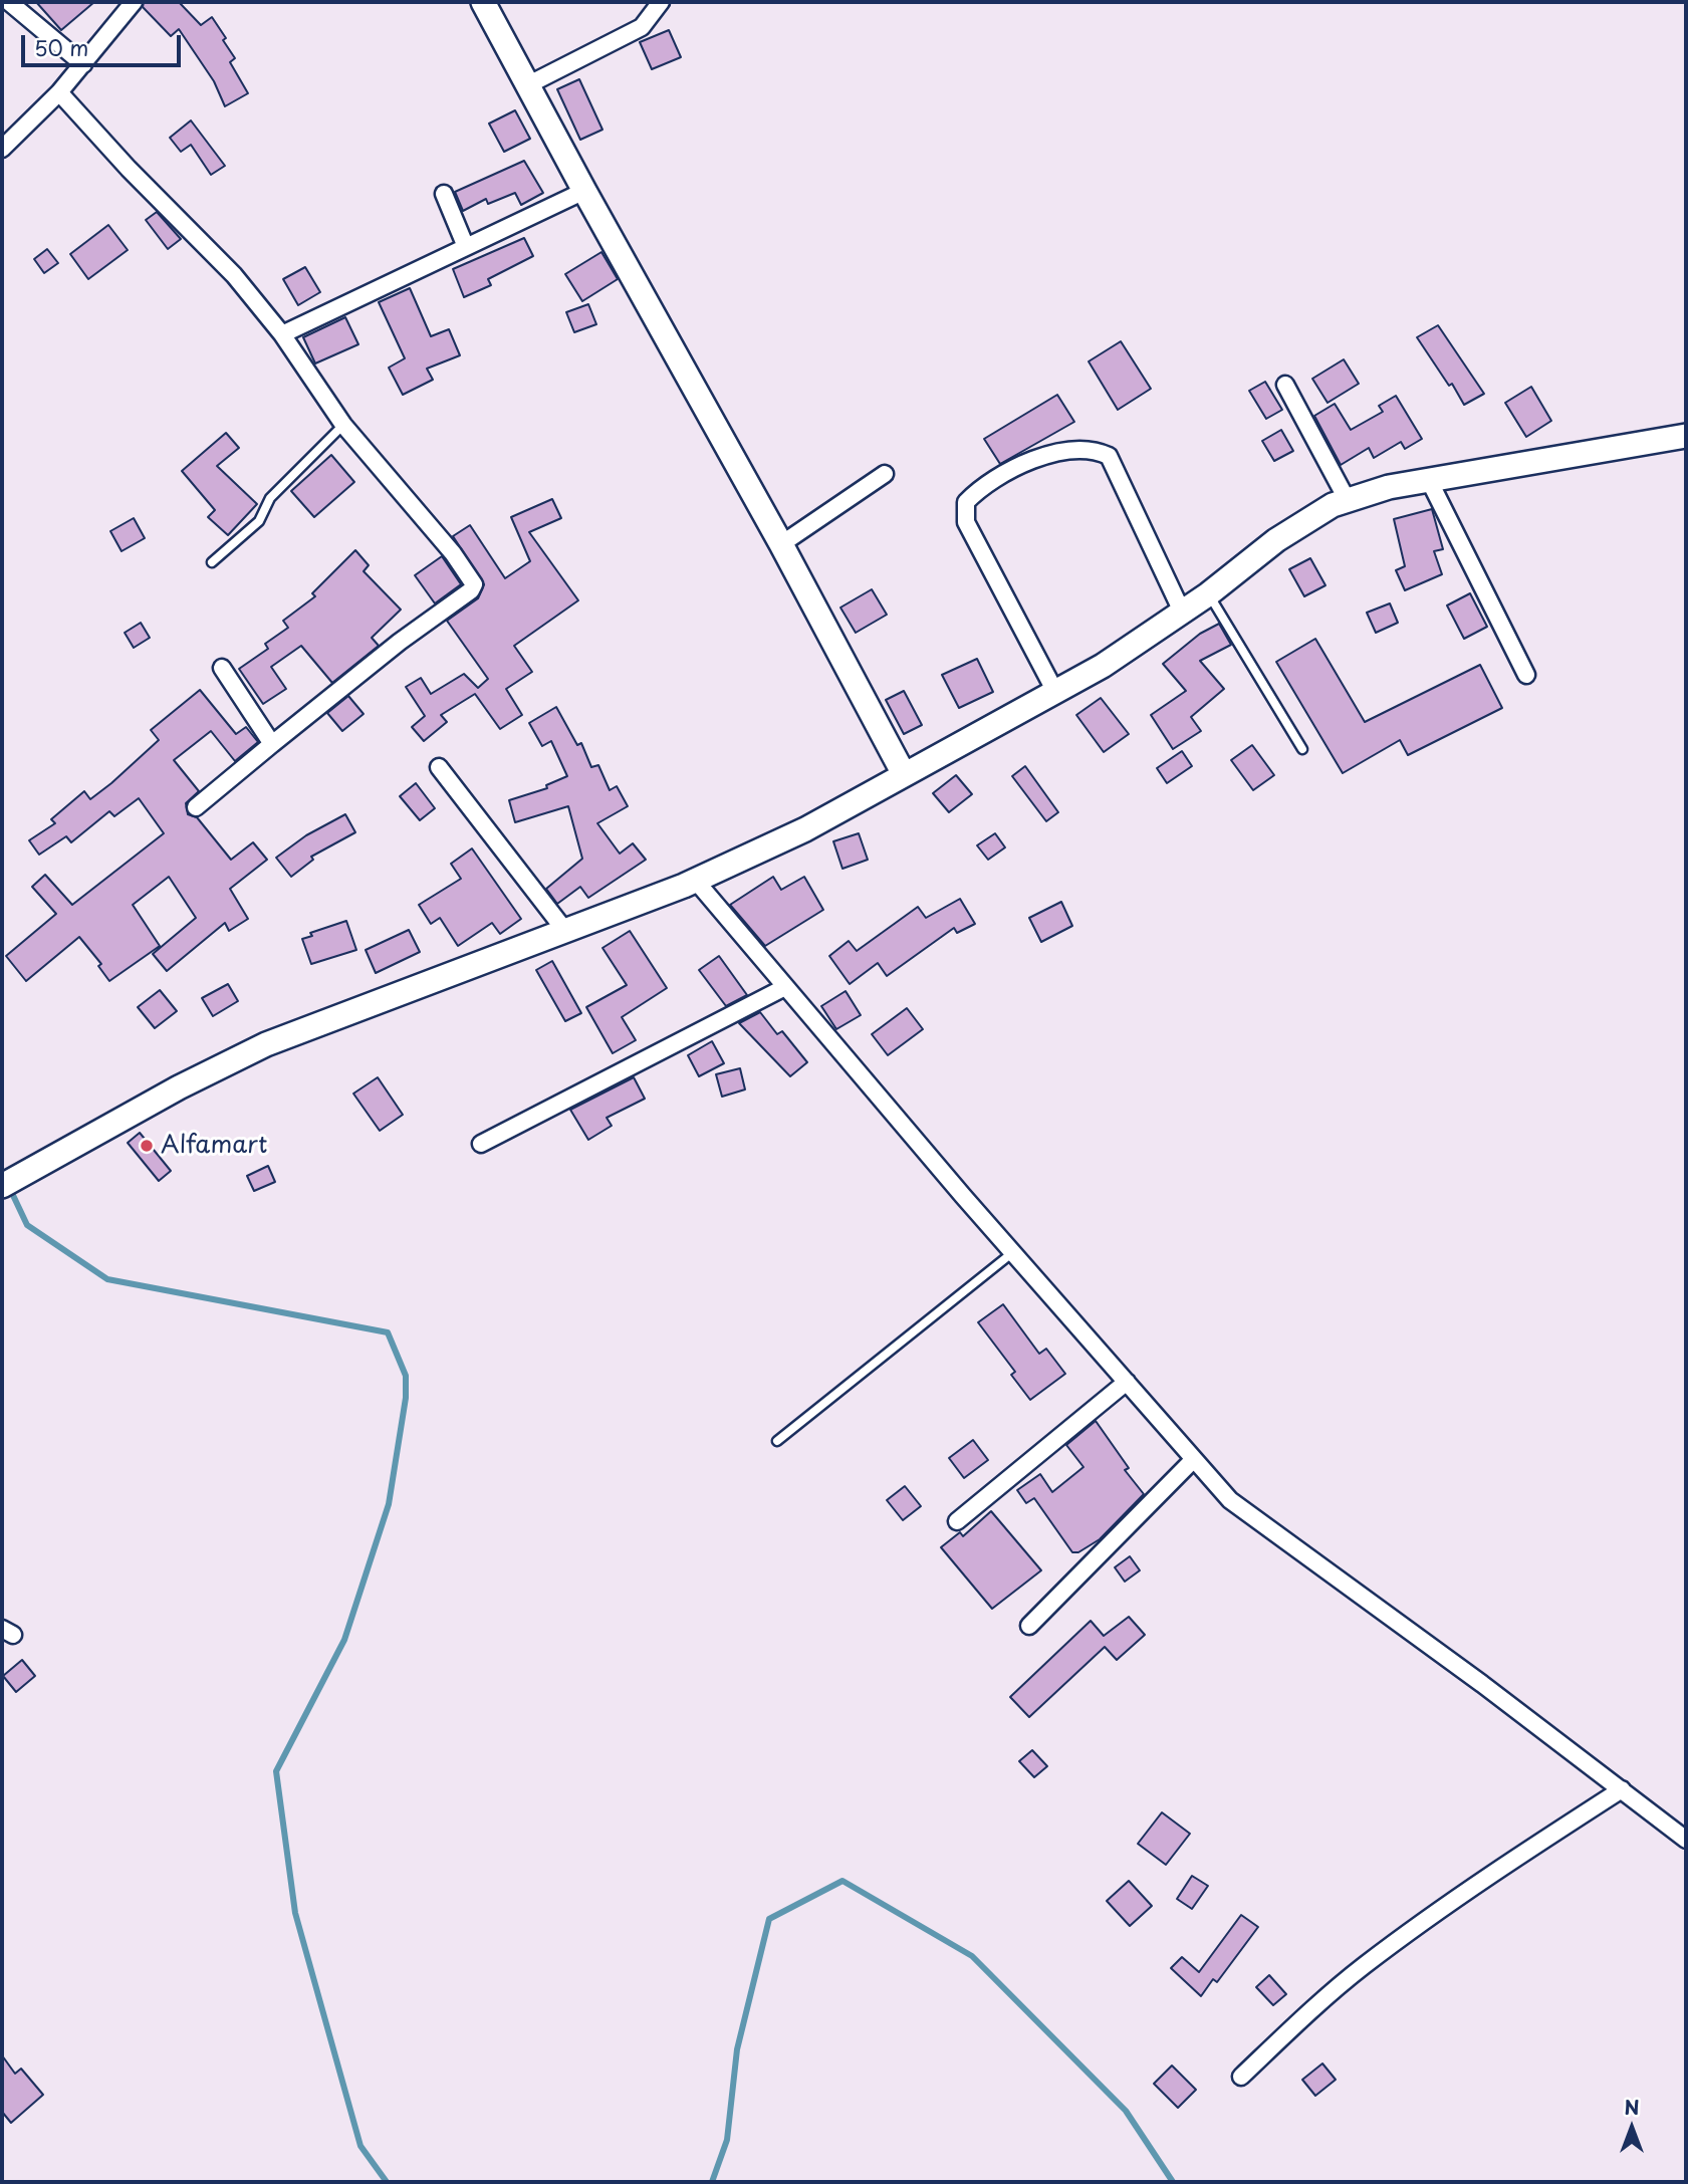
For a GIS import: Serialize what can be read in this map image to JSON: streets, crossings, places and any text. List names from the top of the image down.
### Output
{
  "places": ["Alfamart"],
  "scale_bar": "50 m",
  "north": "top"
}
